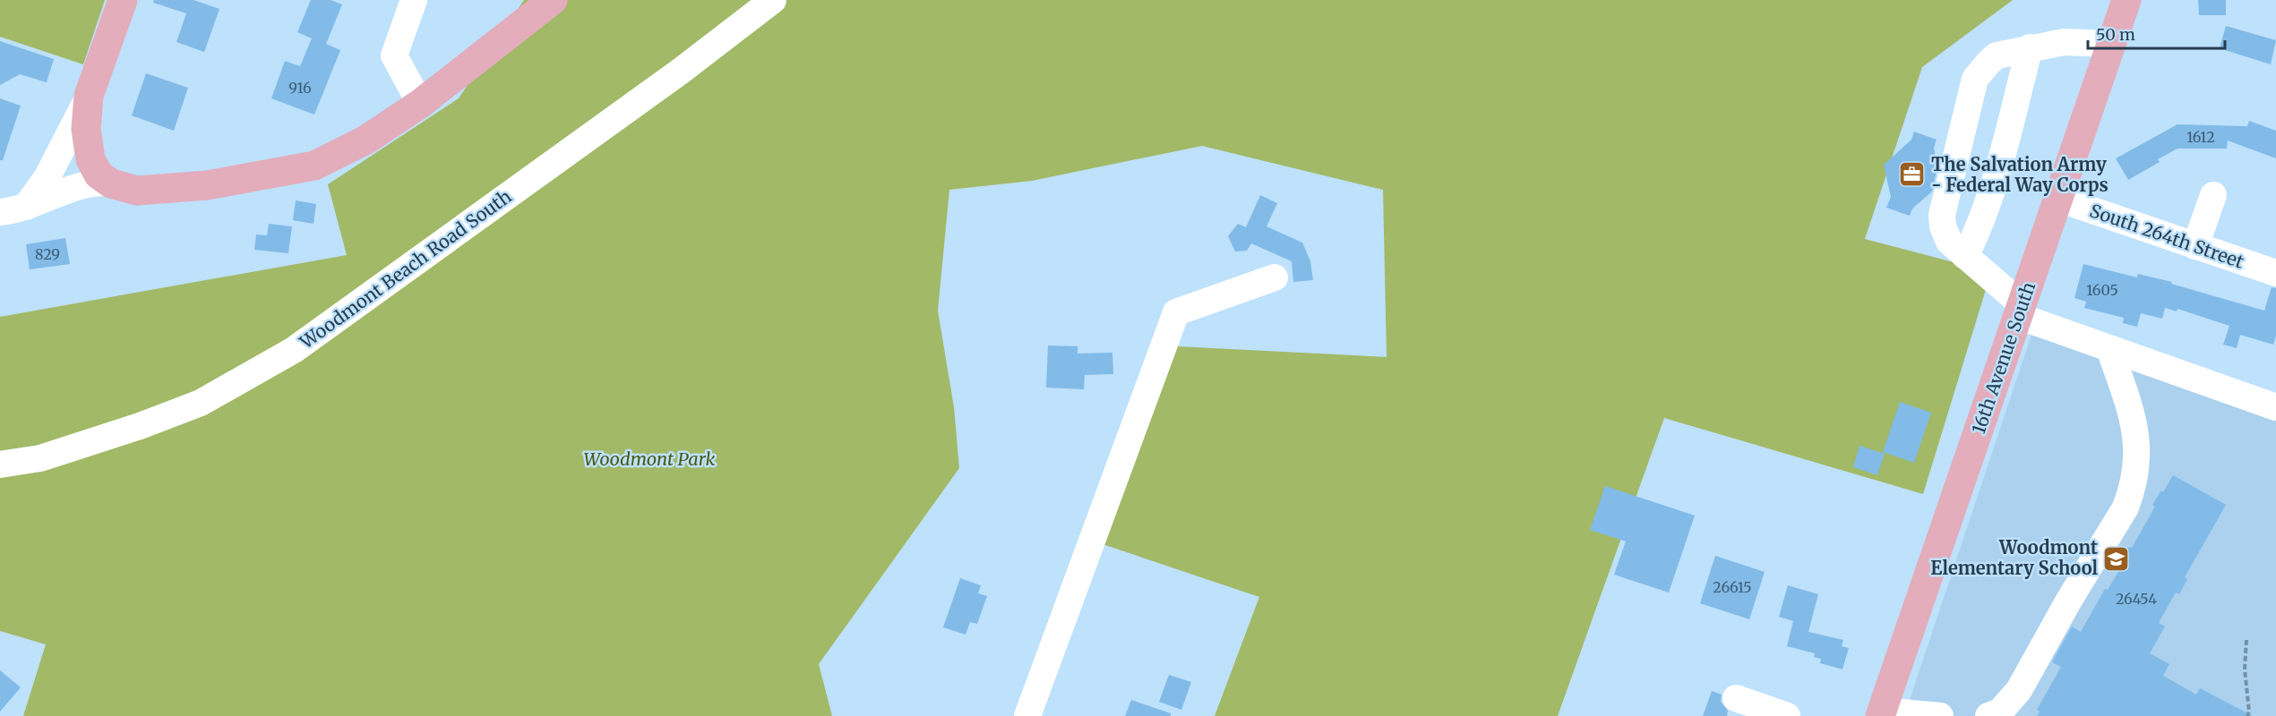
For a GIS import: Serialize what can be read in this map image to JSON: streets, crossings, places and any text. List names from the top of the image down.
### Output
{
  "streets": {
    "main road": ["16th Avenue South"],
    "street": ["South 264th Street", "Woodmont Beach Road South"]
  },
  "crossings": [
    ["South 264th Street", "16th Avenue South"]
  ],
  "parks": ["Woodmont Park"],
  "places": {
    "office": ["The Salvation Army - Federal Way Corps"],
    "school or university": ["Woodmont Elementary School"]
  },
  "house_numbers": [
    "916",
    "1612",
    "829",
    "1605",
    "26615",
    "26454"
  ],
  "scale_bar": "50 m"
}
